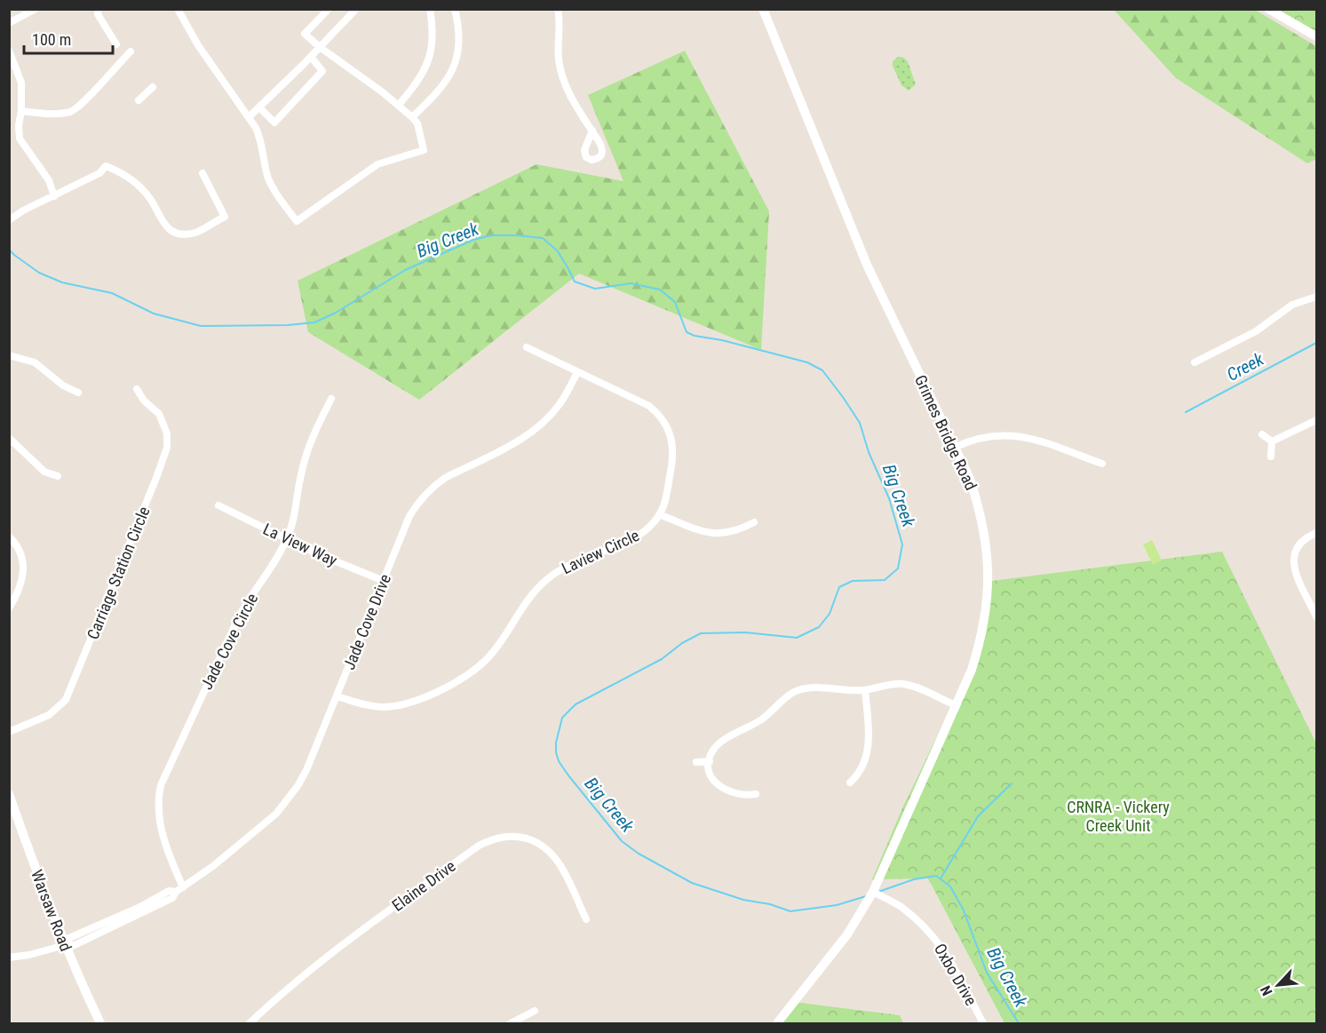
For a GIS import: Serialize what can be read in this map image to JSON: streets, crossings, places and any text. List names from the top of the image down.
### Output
{
  "streets": {
    "street": [
      "Grimes Bridge Road",
      "La View Way",
      "Laview Circle",
      "Carriage Station Circle",
      "Jade Cove Drive",
      "Jade Cove Circle",
      "Elaine Drive",
      "Warsaw Road",
      "Oxbo Drive"
    ]
  },
  "crossings": [
    ["Grimes Bridge Road", "Oxbo Drive"],
    ["La View Way", "Jade Cove Drive"],
    ["La View Way", "Jade Cove Circle"],
    ["Laview Circle", "Jade Cove Drive"],
    ["Jade Cove Drive", "Jade Cove Circle"],
    ["Jade Cove Drive", "Warsaw Road"]
  ],
  "water": ["Big Creek", "Creek"],
  "parks": ["CRNRA - Vickery Creek Unit"],
  "scale_bar": "100 m",
  "north": "bottom left"
}
